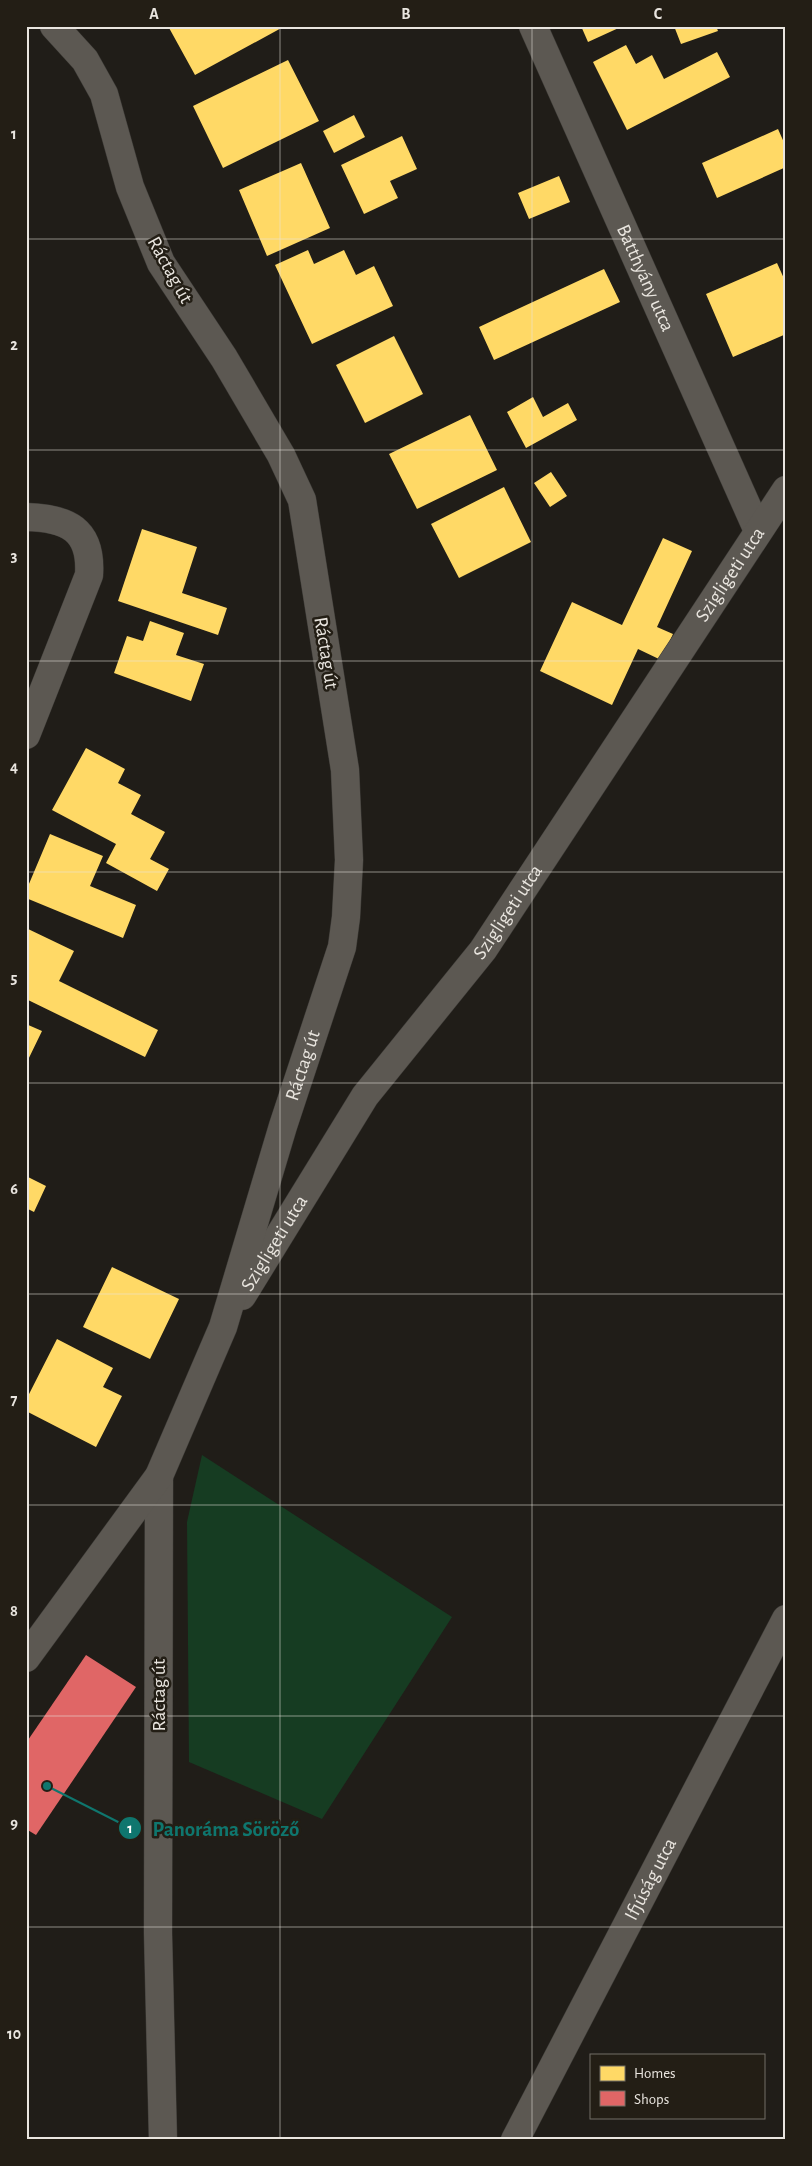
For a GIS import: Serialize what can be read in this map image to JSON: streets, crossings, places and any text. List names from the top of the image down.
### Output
{
  "streets": {
    "street": [
      "Ráctag út",
      "Batthyány utca",
      "Szigligeti utca",
      "Ifjúság utca"
    ]
  },
  "crossings": [
    ["Ráctag út", "Szigligeti utca"],
    ["Batthyány utca", "Szigligeti utca"]
  ],
  "places": ["Panoráma Söröző"],
  "legend": ["Homes", "Shops"],
  "grid": {
    "columns": ["A", "B", "C"],
    "rows": [
      "1",
      "2",
      "3",
      "4",
      "5",
      "6",
      "7",
      "8",
      "9",
      "10"
    ]
  }
}
